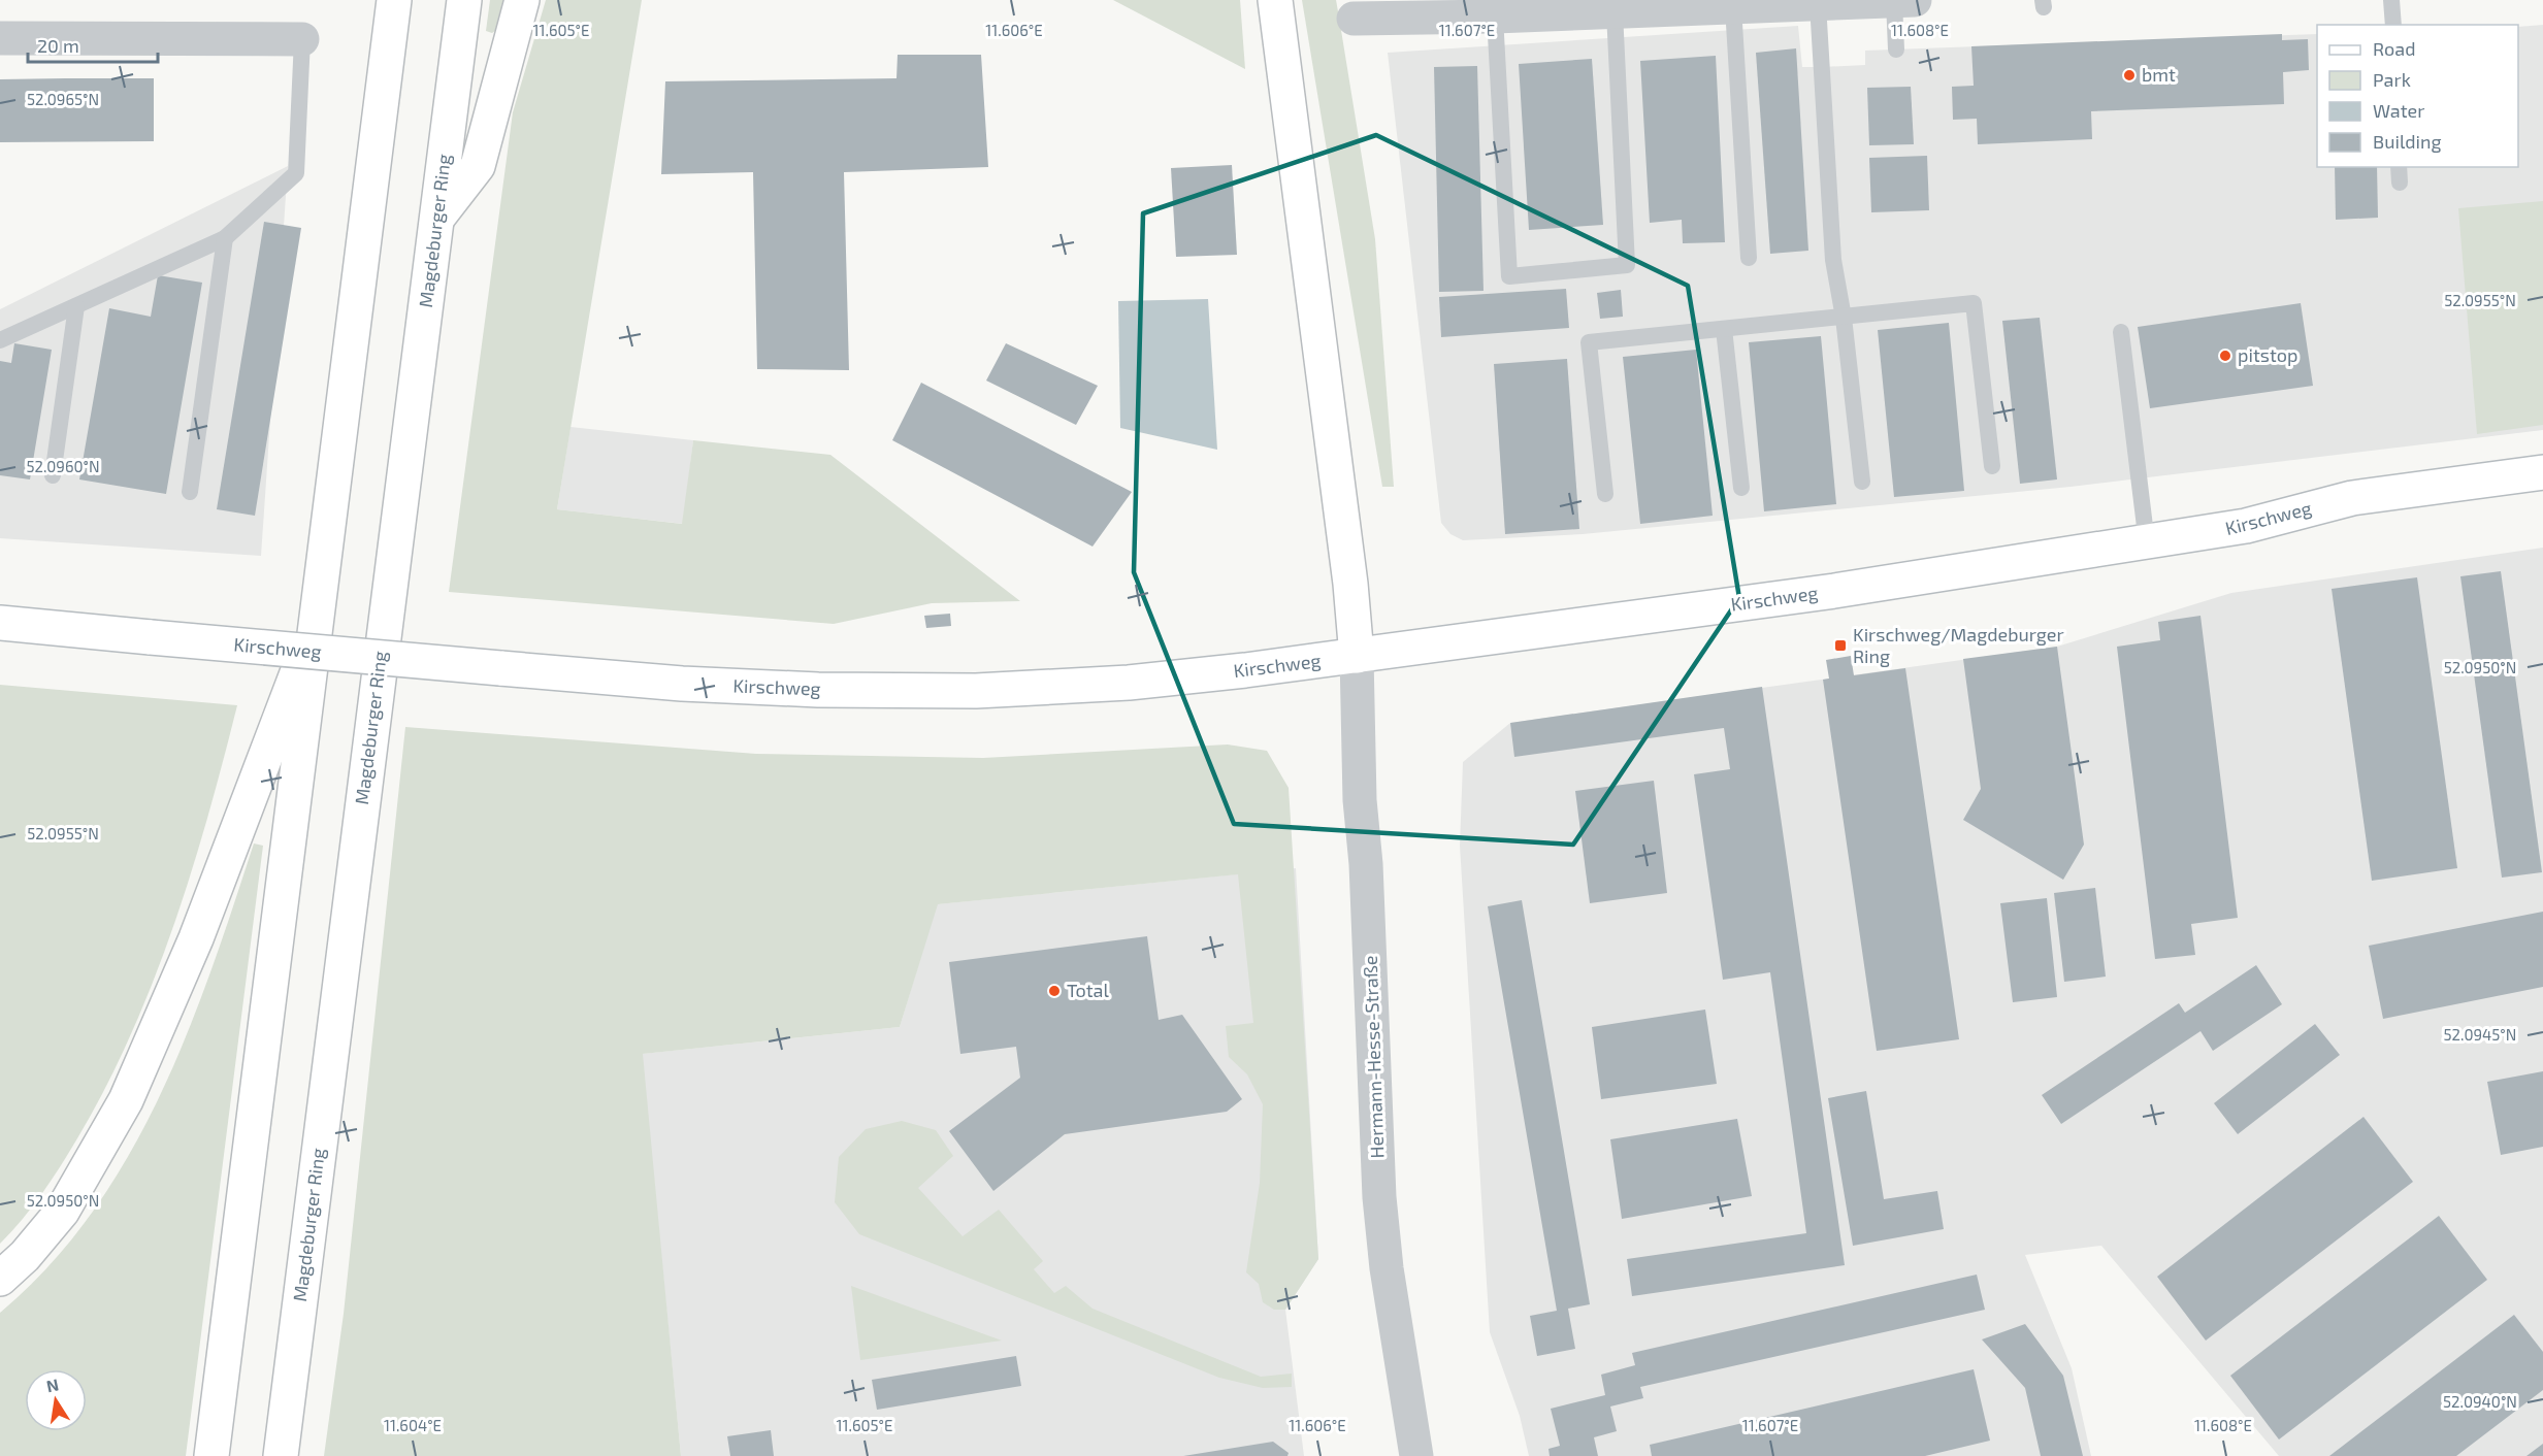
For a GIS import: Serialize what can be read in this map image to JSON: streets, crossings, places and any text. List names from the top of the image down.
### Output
{
  "streets": {
    "main road": ["Magdeburger Ring", "Kirschweg"],
    "street": ["Hermann-Hesse-Straße"]
  },
  "crossings": [
    ["Kirschweg", "Hermann-Hesse-Straße"]
  ],
  "places": {
    "other": ["bmt", "pitstop", "Total"],
    "transit": ["Kirschweg/Magdeburger Ring"]
  },
  "legend": [
    "Road",
    "Park",
    "Water",
    "Building"
  ],
  "scale_bar": "20 m",
  "north": "top",
  "coordinates": [
    "11.605°E",
    "11.606°E",
    "11.607°E",
    "11.608°E",
    "52.0965°N",
    "52.0955°N",
    "52.0960°N",
    "52.0950°N",
    "52.0945°N",
    "52.0940°N",
    "11.604°E"
  ]
}
